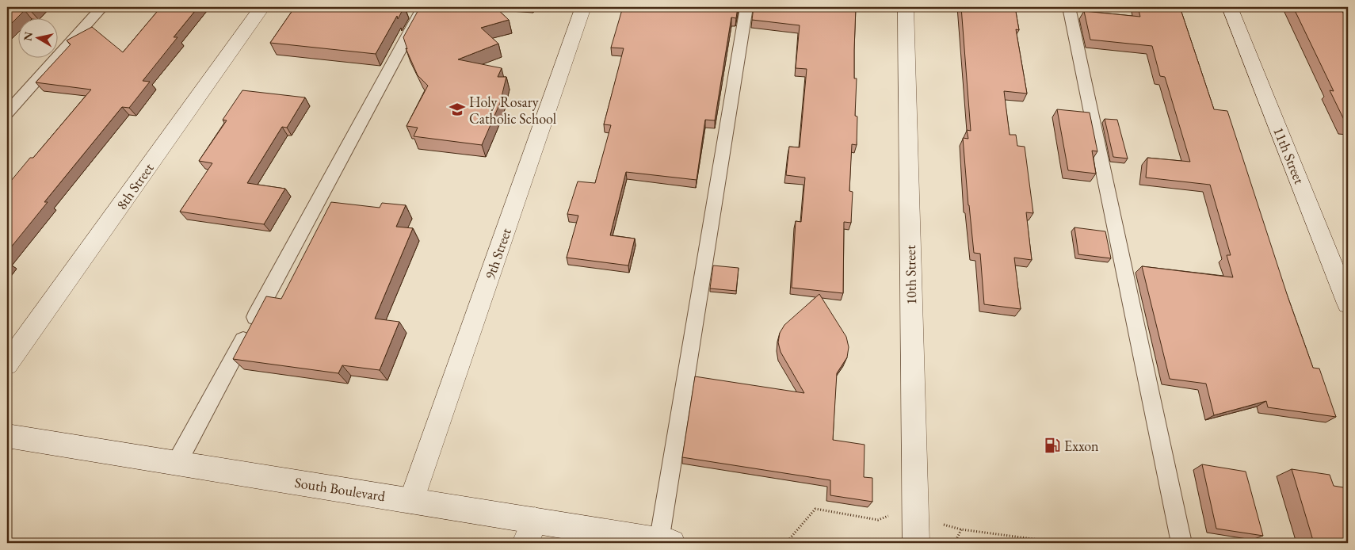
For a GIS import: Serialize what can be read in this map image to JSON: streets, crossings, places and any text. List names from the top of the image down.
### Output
{
  "streets": {
    "street": [
      "11th Street",
      "8th Street",
      "9th Street",
      "10th Street",
      "South Boulevard"
    ]
  },
  "crossings": [
    ["9th Street", "South Boulevard"]
  ],
  "places": {
    "school or university": ["Holy Rosary Catholic School"],
    "fuel station": ["Exxon"]
  },
  "north": "left"
}
